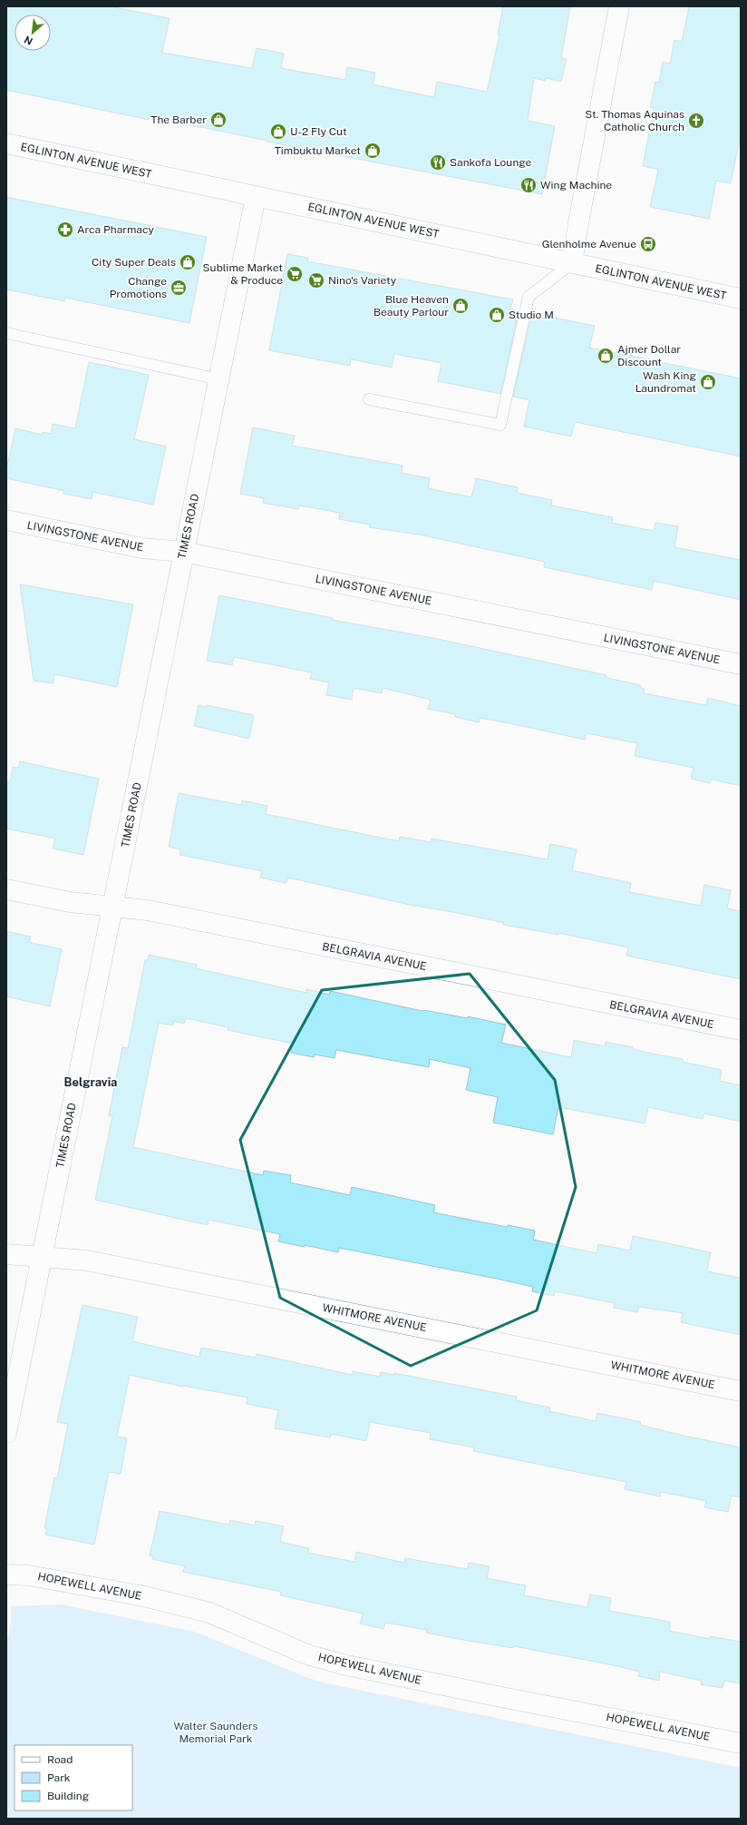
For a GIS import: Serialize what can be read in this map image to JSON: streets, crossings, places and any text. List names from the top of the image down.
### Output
{
  "streets": {
    "street": [
      "EGLINTON AVENUE WEST",
      "TIMES ROAD",
      "LIVINGSTONE AVENUE",
      "BELGRAVIA AVENUE",
      "WHITMORE AVENUE",
      "HOPEWELL AVENUE"
    ]
  },
  "crossings": [
    ["EGLINTON AVENUE WEST", "TIMES ROAD"],
    ["TIMES ROAD", "LIVINGSTONE AVENUE"],
    ["TIMES ROAD", "BELGRAVIA AVENUE"],
    ["TIMES ROAD", "WHITMORE AVENUE"]
  ],
  "districts": ["Belgravia"],
  "parks": ["Walter Saunders Memorial Park"],
  "places": {
    "shop": [
      "The Barber",
      "U-2 Fly Cut",
      "Timbuktu Market",
      "City Super Deals",
      "Blue Heaven Beauty Parlour",
      "Studio M",
      "Ajmer Dollar Discount",
      "Wash King Laundromat"
    ],
    "church": ["St. Thomas Aquinas Catholic Church"],
    "restaurant": ["Sankofa Lounge", "Wing Machine"],
    "pharmacy": ["Arca Pharmacy"],
    "bus stop": ["Glenholme Avenue"],
    "supermarket": ["Sublime Market & Produce", "Nino's Variety"],
    "office": ["Change Promotions"]
  },
  "legend": ["Road", "Park", "Building"],
  "north": "bottom left"
}
